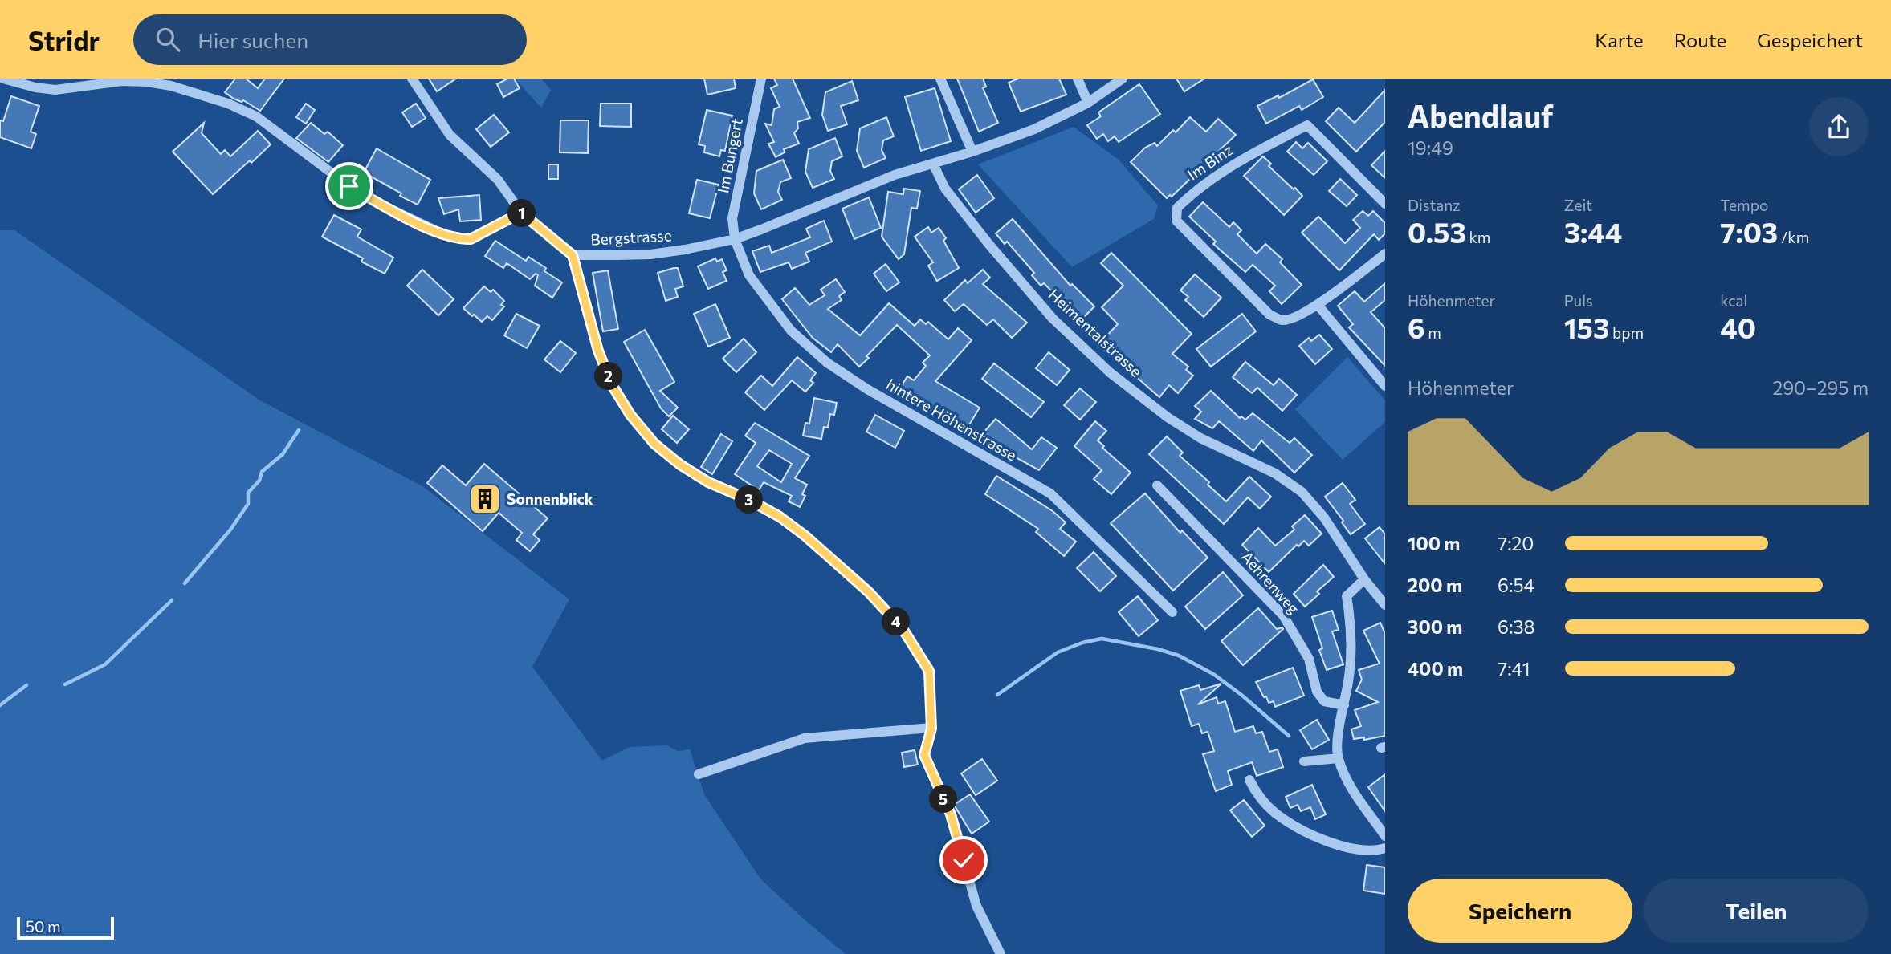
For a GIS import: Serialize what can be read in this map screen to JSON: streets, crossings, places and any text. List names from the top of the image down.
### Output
{
  "streets": {
    "street": [
      "Im Bungert",
      "Im Binz",
      "Bergstrasse",
      "Heimentalstrasse",
      "hintere Höhenstrasse",
      "Aehrenweg"
    ]
  },
  "crossings": [
    ["Im Bungert", "Bergstrasse"],
    ["Im Bungert", "hintere Höhenstrasse"],
    ["Bergstrasse", "Heimentalstrasse"],
    ["Bergstrasse", "hintere Höhenstrasse"]
  ],
  "places": {
    "building": ["Sonnenblick"]
  },
  "scale_bar": "50 m",
  "page": {
    "header": "Stridr",
    "search": "Hier suchen",
    "nav": ["Karte", "Route", "Gespeichert"],
    "heading": ["Abendlauf", "19:49"],
    "stats": [
      ["Distanz", "0.53 km"],
      ["Zeit", "3:44"],
      ["Tempo", "7:03 /km"],
      ["Höhenmeter", "6 m"],
      ["Puls", "153 bpm"],
      ["kcal", "40"]
    ],
    "pins": [
      "1",
      "2",
      "3",
      "4",
      "5"
    ],
    "chart": ["Höhenmeter", "290–295 m"],
    "list": [
      {
        "name": "100 m",
        "note": "7:20"
      },
      {
        "name": "200 m",
        "note": "6:54"
      },
      {
        "name": "300 m",
        "note": "6:38"
      },
      {
        "name": "400 m",
        "note": "7:41"
      }
    ],
    "buttons": ["Speichern", "Teilen"],
    "scale": "50 m"
  }
}
